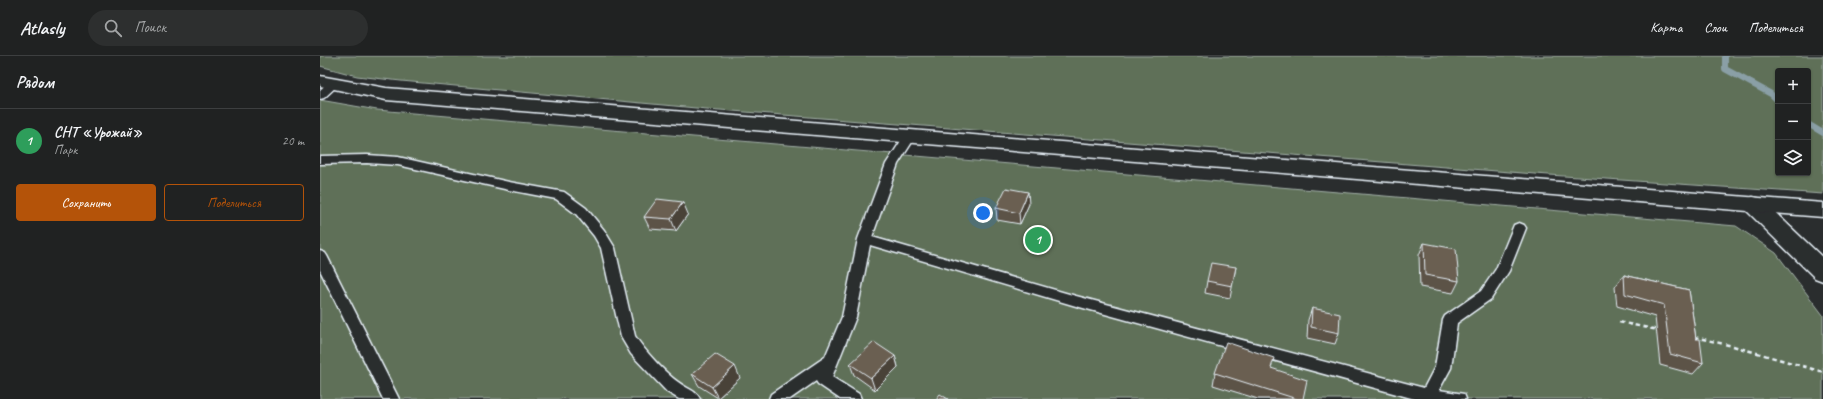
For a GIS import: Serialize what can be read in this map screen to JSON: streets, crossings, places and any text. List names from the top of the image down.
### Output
{
  "page": {
    "header": "Atlasly",
    "search": "Поиск",
    "nav": ["Карта", "Слои", "Поделиться"],
    "heading": "Рядом",
    "map_buttons": ["+", "−"],
    "list": [
      {
        "mark": "1",
        "name": "СНТ «Урожай»",
        "note": "Парк",
        "value": "20 m"
      }
    ],
    "buttons": ["Сохранить", "Поделиться"],
    "pins": "1"
  }
}
